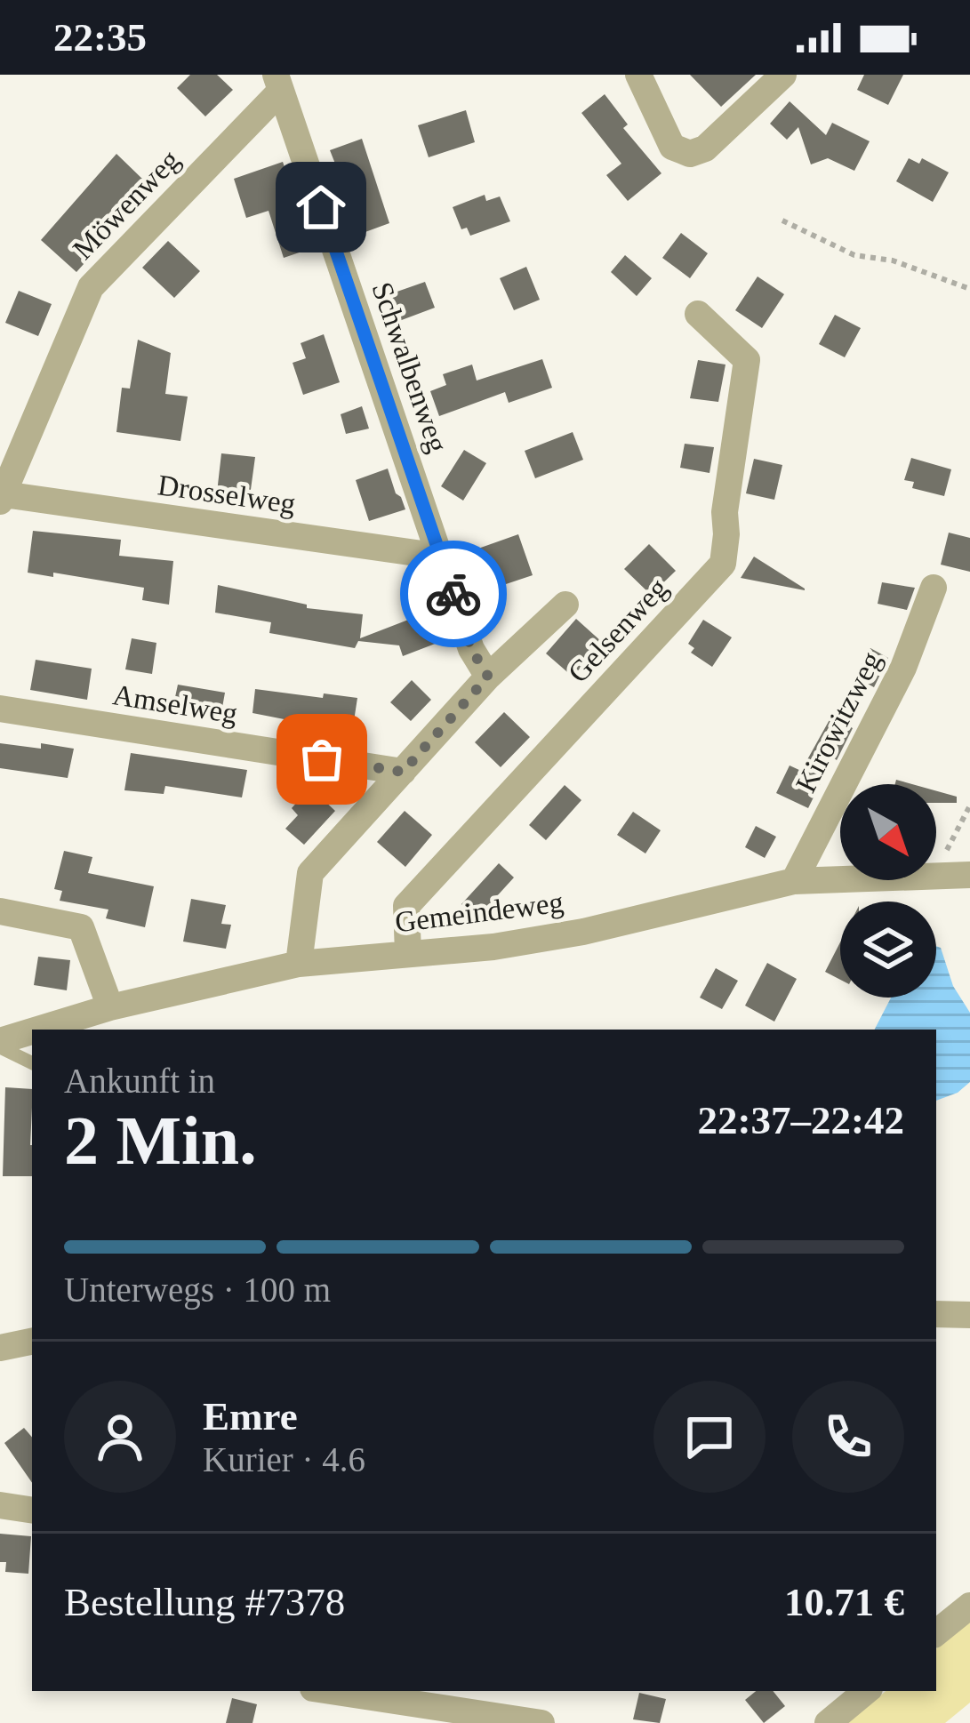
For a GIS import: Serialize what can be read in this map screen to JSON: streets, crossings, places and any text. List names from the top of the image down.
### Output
{
  "streets": {
    "street": [
      "Möwenweg",
      "Schwalbenweg",
      "Drosselweg",
      "Gelsenweg",
      "Amselweg",
      "Kirowitzweg",
      "Gemeindeweg"
    ]
  },
  "crossings": [
    ["Möwenweg", "Schwalbenweg"],
    ["Möwenweg", "Drosselweg"],
    ["Schwalbenweg", "Drosselweg"],
    ["Gelsenweg", "Gemeindeweg"],
    ["Kirowitzweg", "Gemeindeweg"]
  ],
  "north": "bottom right",
  "page": {
    "status": "22:35",
    "heading": ["2 Min.", "Ankunft in", "22:37–22:42"],
    "panel": [
      "Emre",
      "Kurier · 4.6",
      "Bestellung #7378",
      "10.71 €"
    ],
    "bar": "Unterwegs · 100 m"
  }
}
